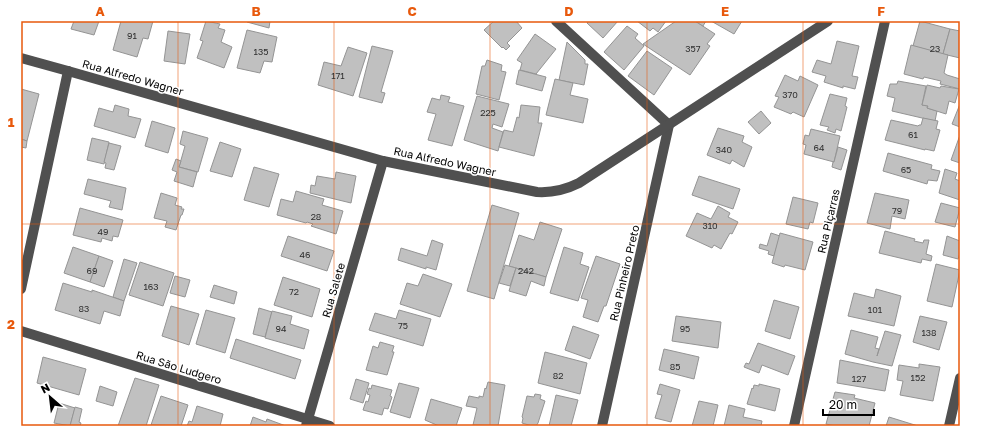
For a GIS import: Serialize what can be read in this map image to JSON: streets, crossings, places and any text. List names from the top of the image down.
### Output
{
  "streets": {
    "street": [
      "Rua Alfredo Wagner",
      "Rua Piçarras",
      "Rua Pinheiro Preto",
      "Rua Salete",
      "Rua São Ludgero"
    ]
  },
  "crossings": [
    ["Rua Alfredo Wagner", "Rua Pinheiro Preto"],
    ["Rua Alfredo Wagner", "Rua Salete"],
    ["Rua Salete", "Rua São Ludgero"]
  ],
  "house_numbers": [
    "91",
    "357",
    "23",
    "135",
    "171",
    "370",
    "225",
    "61",
    "64",
    "340",
    "65",
    "79",
    "28",
    "310",
    "49",
    "46",
    "69",
    "242",
    "163",
    "72",
    "83",
    "101",
    "75",
    "94",
    "95",
    "138",
    "85",
    "82",
    "152",
    "127"
  ],
  "scale_bar": "20 m",
  "north": "top left",
  "grid": {
    "columns": [
      "A",
      "B",
      "C",
      "D",
      "E",
      "F"
    ],
    "rows": ["1", "2"]
  }
}
